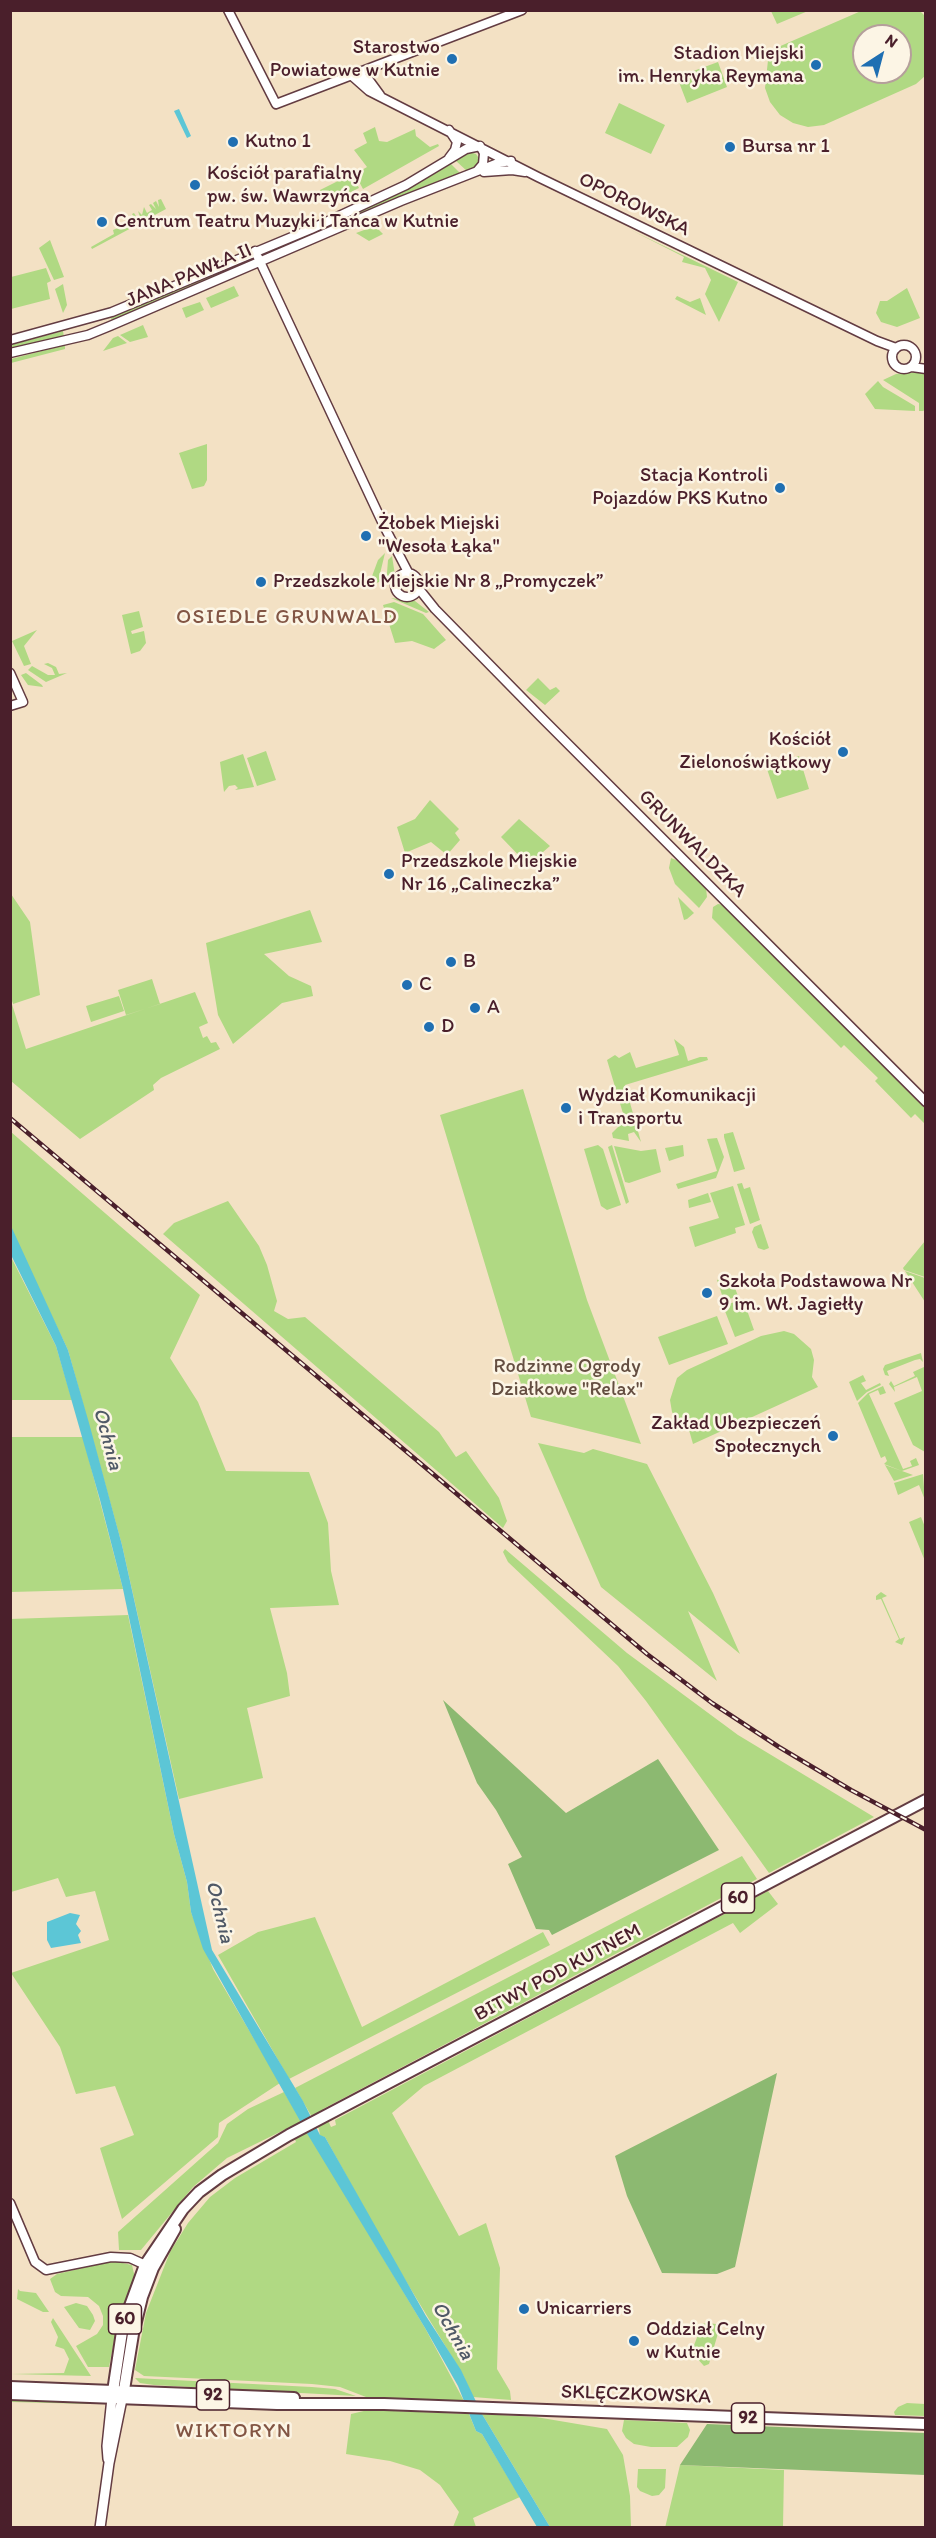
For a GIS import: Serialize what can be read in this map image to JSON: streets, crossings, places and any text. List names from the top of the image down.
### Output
{
  "streets": {
    "main road": [
      "60",
      "BITWY POD KUTNEM",
      "92",
      "SKLĘCZKOWSKA"
    ],
    "street": ["OPOROWSKA", "JANA PAWŁA II", "GRUNWALDZKA"]
  },
  "crossings": [
    ["OPOROWSKA", "JANA PAWŁA II"],
    ["60", "BITWY POD KUTNEM"],
    ["60", "SKLĘCZKOWSKA"]
  ],
  "districts": ["OSIEDLE GRUNWALD", "WIKTORYN"],
  "water": ["Ochnia"],
  "parks": ["Rodzinne Ogrody Działkowe \"Relax\""],
  "places": [
    "Starostwo Powiatowe w Kutnie",
    "Stadion Miejski im. Henryka Reymana",
    "Kutno 1",
    "Bursa nr 1",
    "Kościół parafialny pw. św. Wawrzyńca",
    "Centrum Teatru Muzyki i Tańca w Kutnie",
    "Stacja Kontroli Pojazdów PKS Kutno",
    "Żłobek Miejski \"Wesoła Łąka\"",
    "Przedszkole Miejskie Nr 8 „Promyczek”",
    "Kościół Zielonoświątkowy",
    "Przedszkole Miejskie Nr 16 „Calineczka”",
    "B",
    "C",
    "A",
    "D",
    "Wydział Komunikacji i Transportu",
    "Szkoła Podstawowa Nr 9 im. Wł. Jagiełły",
    "Zakład Ubezpieczeń Społecznych",
    "Unicarriers",
    "Oddział Celny w Kutnie"
  ],
  "north": "top right"
}
